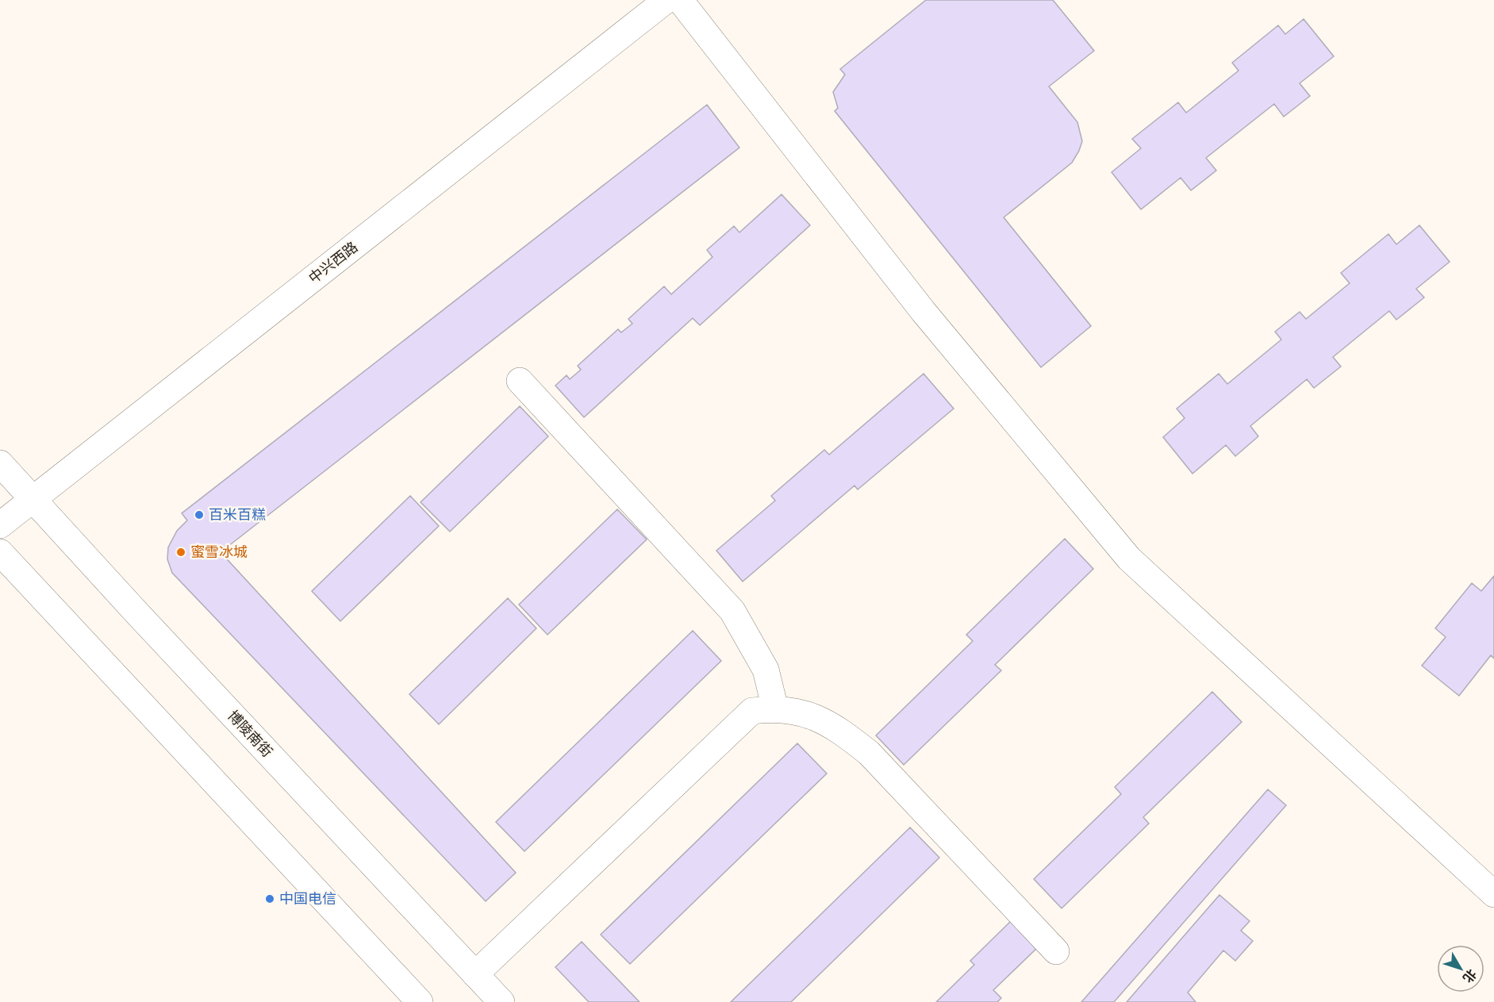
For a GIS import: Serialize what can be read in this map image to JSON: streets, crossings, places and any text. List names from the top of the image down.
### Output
{
  "streets": {
    "main road": ["中兴西路", "博陵南街"]
  },
  "crossings": [
    ["中兴西路", "博陵南街"]
  ],
  "places": ["百米百糕", "蜜雪冰城", "中国电信"],
  "north": "bottom right"
}
